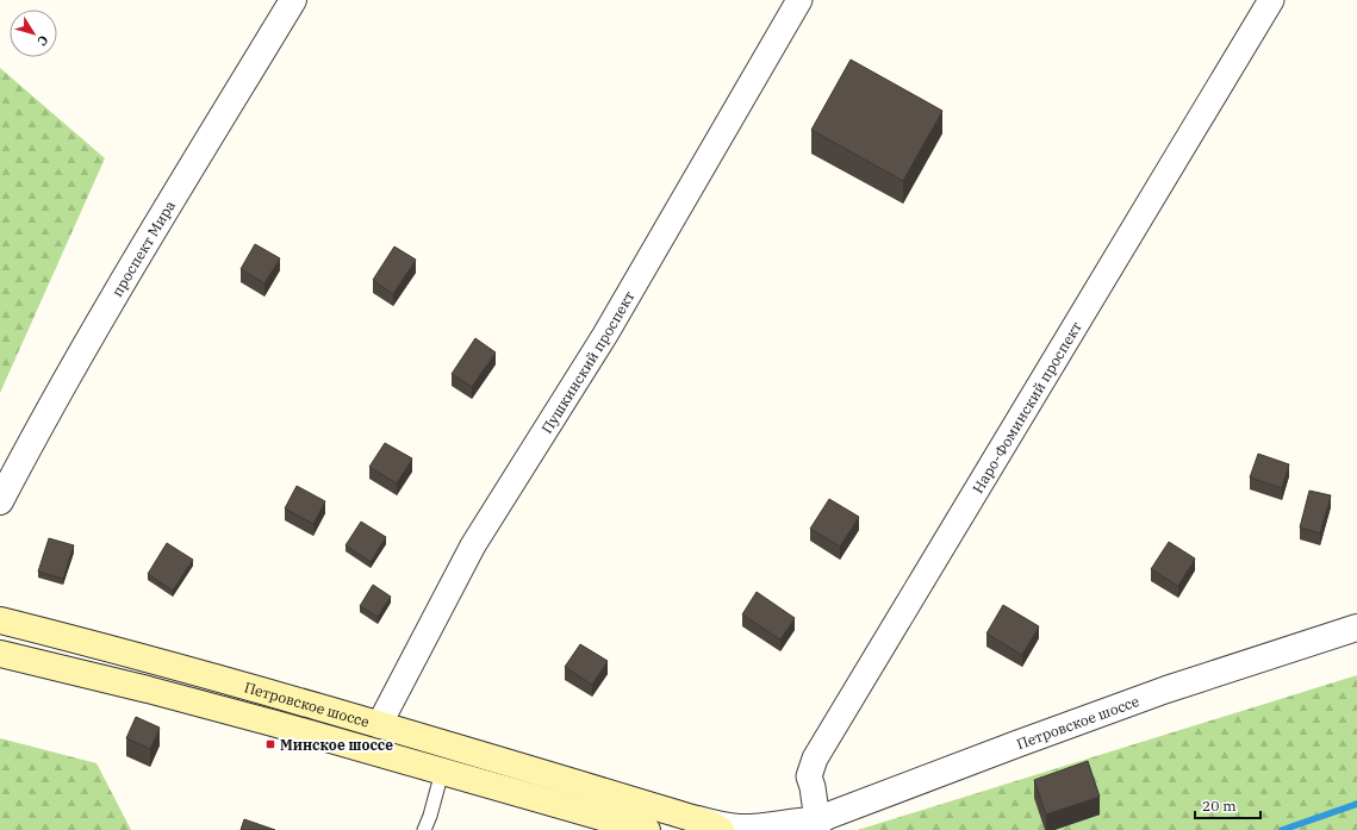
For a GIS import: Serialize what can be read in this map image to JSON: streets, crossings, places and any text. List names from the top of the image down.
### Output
{
  "streets": {
    "main road": ["Петровское шоссе"],
    "street": ["проспект Мира", "Пушкинский проспект", "Наро-Фоминский проспект"]
  },
  "crossings": [
    ["Пушкинский проспект", "Петровское шоссе"],
    ["Наро-Фоминский проспект", "Петровское шоссе"]
  ],
  "places": {
    "transit": ["Минское шоссе"]
  },
  "scale_bar": "20 m",
  "north": "bottom right"
}
